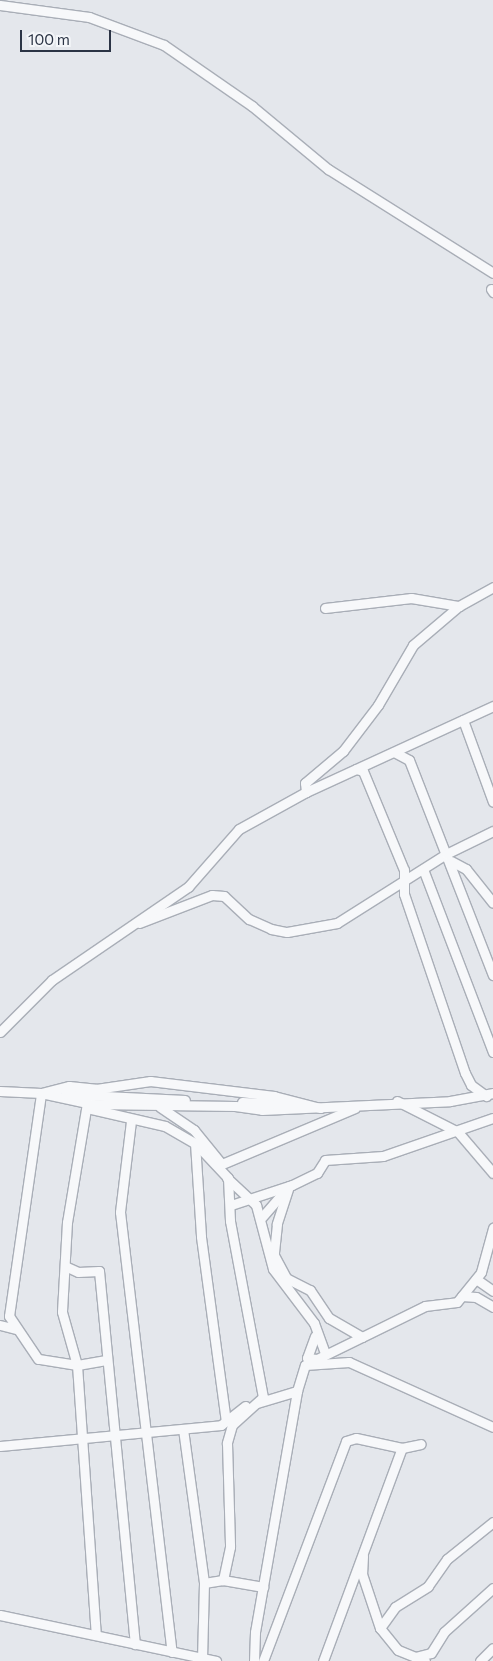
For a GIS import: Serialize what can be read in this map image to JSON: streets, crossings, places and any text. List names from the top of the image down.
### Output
{
  "scale_bar": "100 m"
}
